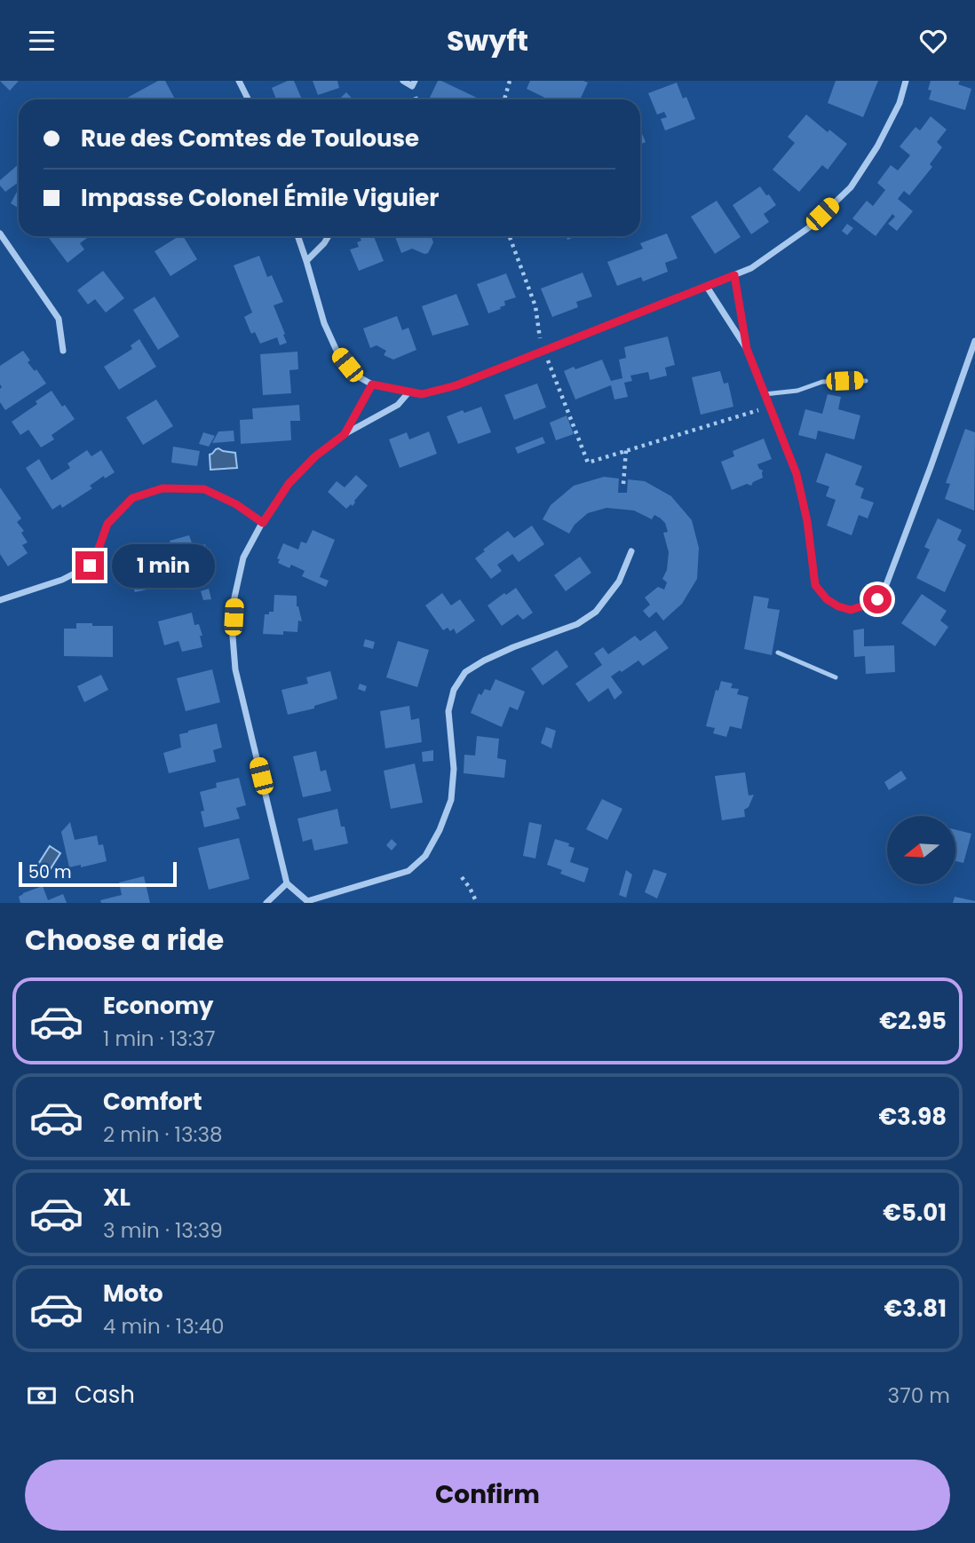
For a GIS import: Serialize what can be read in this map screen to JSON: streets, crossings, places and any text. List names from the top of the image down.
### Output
{
  "scale_bar": "50 m",
  "north": "left",
  "page": {
    "header": "Swyft",
    "banner": ["Rue des Comtes de Toulouse", "Impasse Colonel Émile Viguier"],
    "bubble": "1 min",
    "scale": "50 m",
    "heading": "Choose a ride",
    "list": [
      {
        "name": "Economy",
        "note": "1 min · 13:37",
        "value": "€2.95"
      },
      {
        "name": "Comfort",
        "note": "2 min · 13:38",
        "value": "€3.98"
      },
      {
        "name": "XL",
        "note": "3 min · 13:39",
        "value": "€5.01"
      },
      {
        "name": "Moto",
        "note": "4 min · 13:40",
        "value": "€3.81"
      }
    ],
    "pay": ["Cash", "370 m"],
    "buttons": "Confirm"
  }
}
